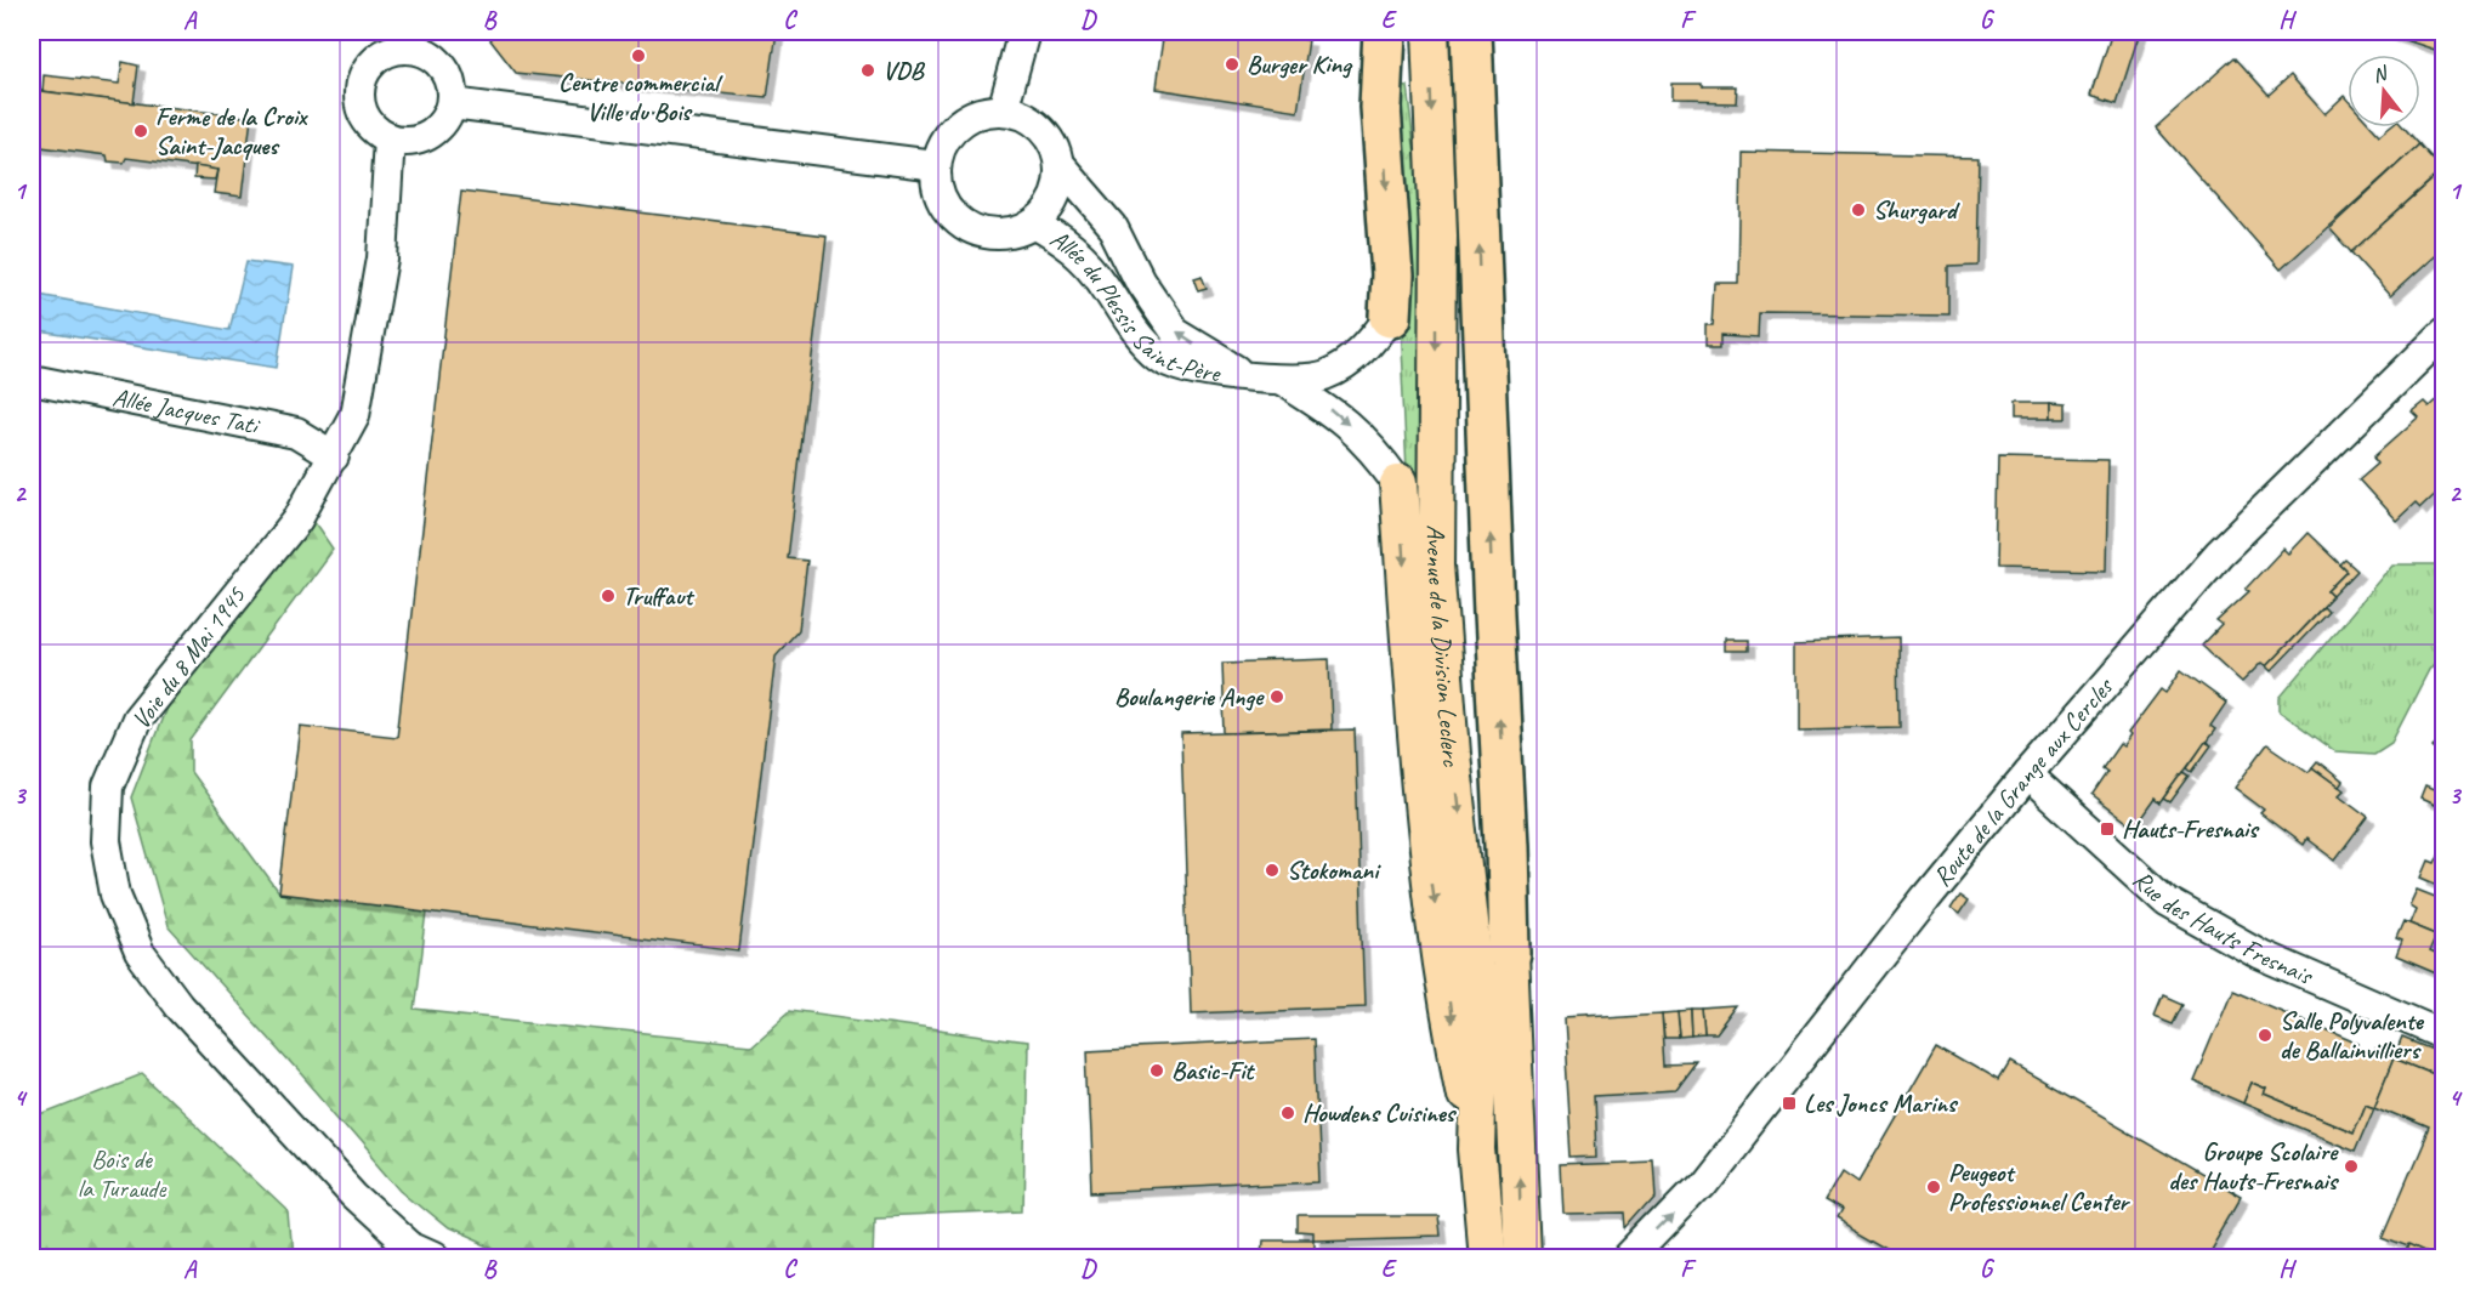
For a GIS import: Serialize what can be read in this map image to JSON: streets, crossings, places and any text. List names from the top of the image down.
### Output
{
  "streets": {
    "highway": ["Avenue de la Division Leclerc"],
    "street": [
      "Allée du Plessis Saint-Père",
      "Allée Jacques Tati",
      "Voie du 8 Mai 1945",
      "Route de la Grange aux Cercles",
      "Rue des Hauts Fresnais"
    ]
  },
  "crossings": [
    ["Allée Jacques Tati", "Voie du 8 Mai 1945"],
    ["Route de la Grange aux Cercles", "Rue des Hauts Fresnais"]
  ],
  "one_way": ["Route de la Grange aux Cercles"],
  "parks": ["Bois de la Turaude"],
  "places": {
    "other": [
      "Centre commercial Ville du Bois",
      "Burger King",
      "VDB",
      "Ferme de la Croix Saint-Jacques",
      "Shurgard",
      "Truffaut",
      "Boulangerie Ange",
      "Stokomani",
      "Salle Polyvalente de Ballainvilliers",
      "Basic-Fit",
      "Howdens Cuisines",
      "Groupe Scolaire des Hauts-Fresnais",
      "Peugeot Professionnel Center"
    ],
    "transit": ["Hauts-Fresnais", "Les Joncs Marins"]
  },
  "north": "top",
  "grid": {
    "columns": [
      "A",
      "B",
      "C",
      "D",
      "E",
      "F",
      "G",
      "H"
    ],
    "rows": [
      "1",
      "2",
      "3",
      "4"
    ]
  }
}
